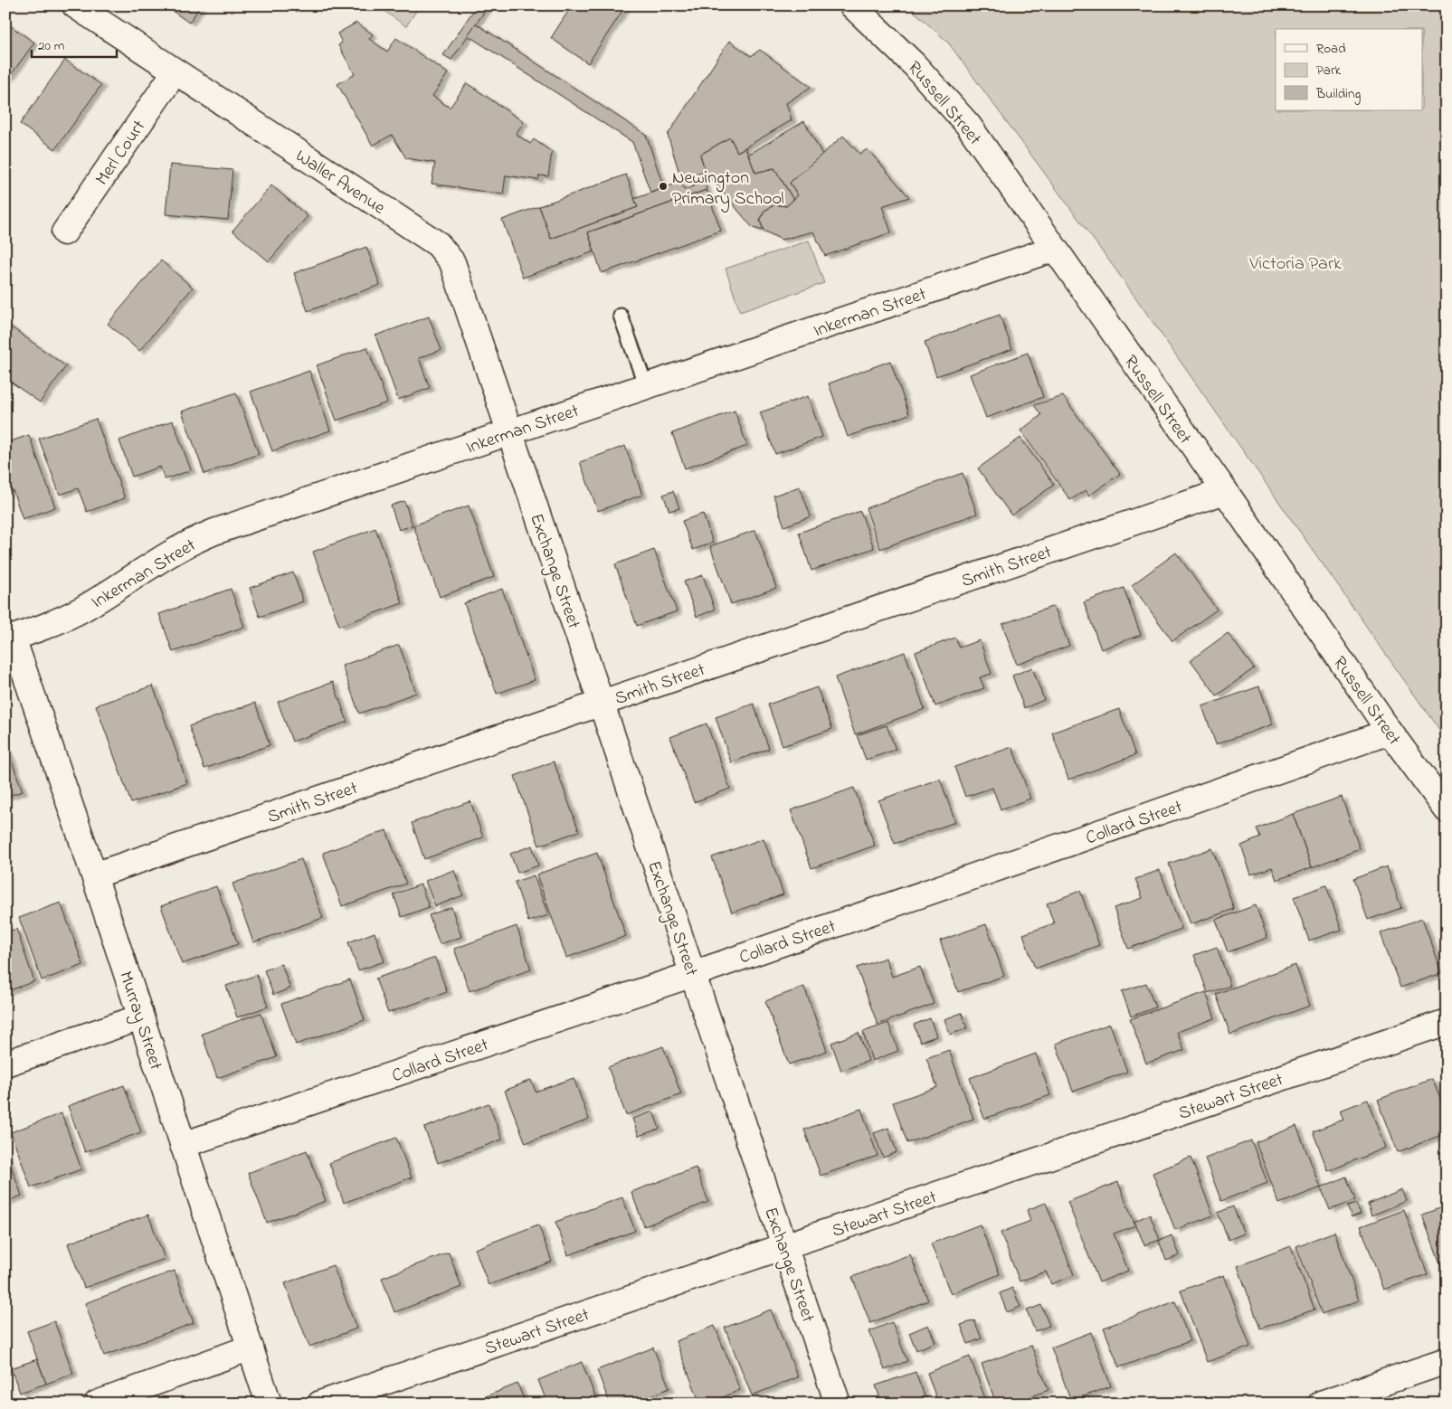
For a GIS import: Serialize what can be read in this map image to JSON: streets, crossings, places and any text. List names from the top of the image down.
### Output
{
  "streets": {
    "street": [
      "Russell Street",
      "Merl Court",
      "Waller Avenue",
      "Inkerman Street",
      "Smith Street",
      "Exchange Street",
      "Collard Street",
      "Murray Street",
      "Stewart Street"
    ]
  },
  "crossings": [
    ["Russell Street", "Inkerman Street"],
    ["Russell Street", "Smith Street"],
    ["Russell Street", "Collard Street"],
    ["Merl Court", "Waller Avenue"],
    ["Waller Avenue", "Inkerman Street"],
    ["Waller Avenue", "Exchange Street"],
    ["Inkerman Street", "Exchange Street"],
    ["Inkerman Street", "Murray Street"],
    ["Smith Street", "Exchange Street"],
    ["Smith Street", "Murray Street"],
    ["Exchange Street", "Collard Street"],
    ["Exchange Street", "Stewart Street"],
    ["Collard Street", "Murray Street"]
  ],
  "parks": ["Victoria Park"],
  "places": ["Newington Primary School"],
  "legend": ["Road", "Park", "Building"],
  "scale_bar": "20 m"
}
